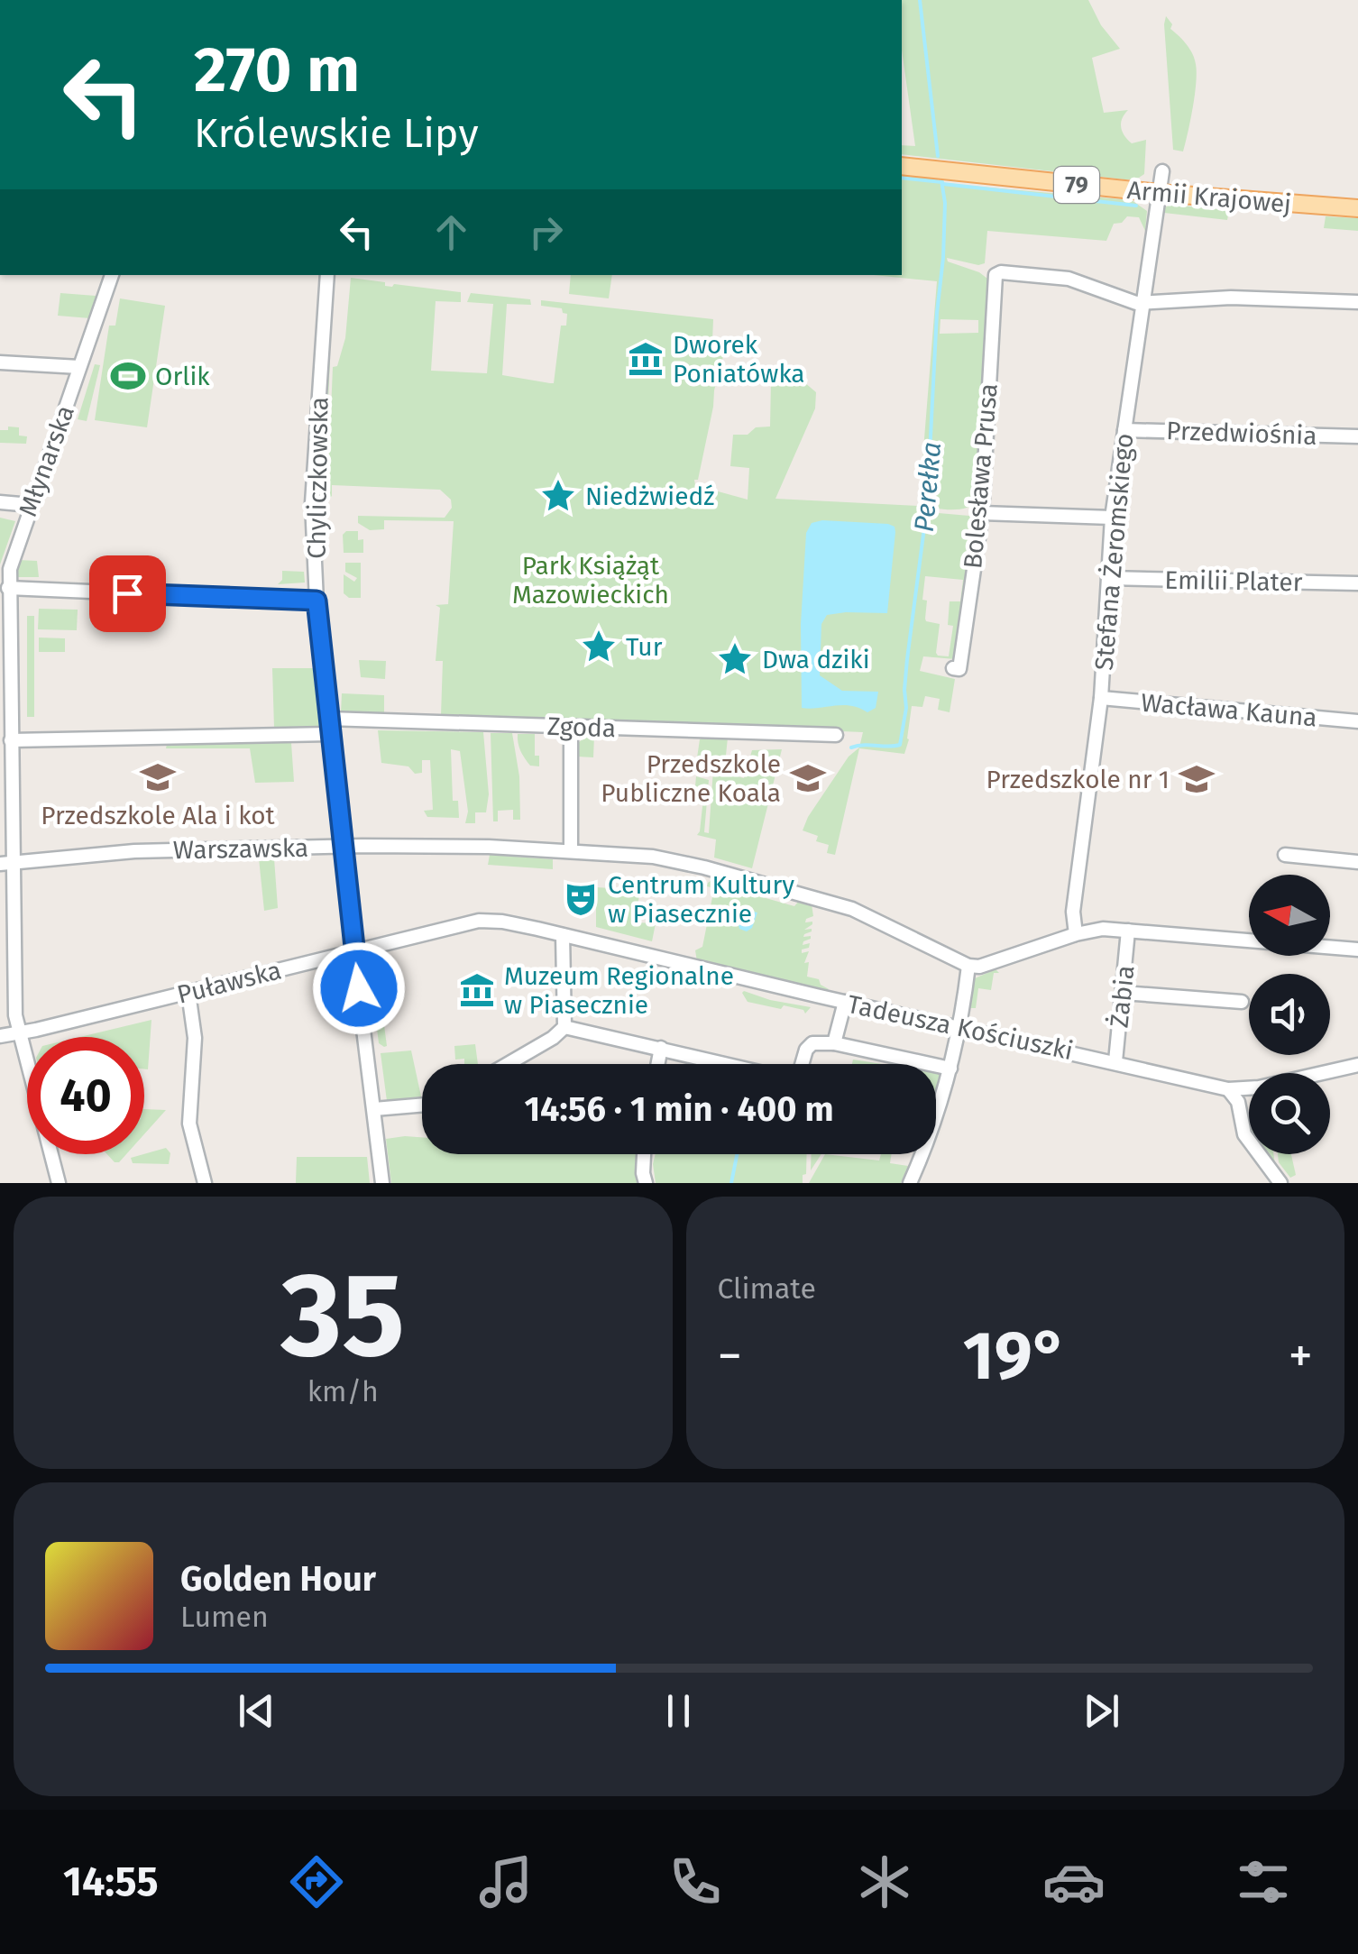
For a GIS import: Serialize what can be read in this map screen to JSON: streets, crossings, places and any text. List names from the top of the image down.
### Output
{
  "streets": {
    "main road": ["79", "Armii Krajowej"],
    "street": [
      "Przedwiośnia",
      "Młynarska",
      "Bolesława Prusa",
      "Chyliczkowska",
      "Stefana Żeromskiego",
      "Emilii Plater",
      "Wacława Kauna",
      "Zgoda",
      "Warszawska",
      "Puławska",
      "Żabia",
      "Tadeusza Kościuszki"
    ]
  },
  "crossings": [
    ["Armii Krajowej", "Stefana Żeromskiego"],
    ["Przedwiośnia", "Stefana Żeromskiego"],
    ["Młynarska", "Warszawska"],
    ["Młynarska", "Puławska"],
    ["Bolesława Prusa", "Stefana Żeromskiego"],
    ["Chyliczkowska", "Zgoda"],
    ["Chyliczkowska", "Warszawska"],
    ["Chyliczkowska", "Puławska"],
    ["Stefana Żeromskiego", "Emilii Plater"],
    ["Stefana Żeromskiego", "Wacława Kauna"],
    ["Puławska", "Tadeusza Kościuszki"],
    ["Żabia", "Tadeusza Kościuszki"]
  ],
  "water": ["Perełka"],
  "parks": ["Park Książąt Mazowieckich"],
  "places": {
    "museum": ["Dworek Poniatówka", "Muzeum Regionalne w Piasecznie"],
    "sports": ["Orlik"],
    "place": ["Niedżwiedź", "Tur", "Dwa dziki"],
    "school or university": ["Przedszkole Ala i kot", "Przedszkole Publiczne Koala", "Przedszkole nr 1"],
    "theatre": ["Centrum Kultury w Piasecznie"]
  },
  "north": "left",
  "page": {
    "turn": ["270 m", "Królewskie Lipy"],
    "limit": "40",
    "trip": "14:56 · 1 min · 400 m",
    "tile": [
      ["35", "km/h"],
      "Climate"
    ],
    "heat": ["−", "19°", "+"],
    "song": ["Golden Hour", "Lumen"],
    "tabs": "14:55"
  }
}
